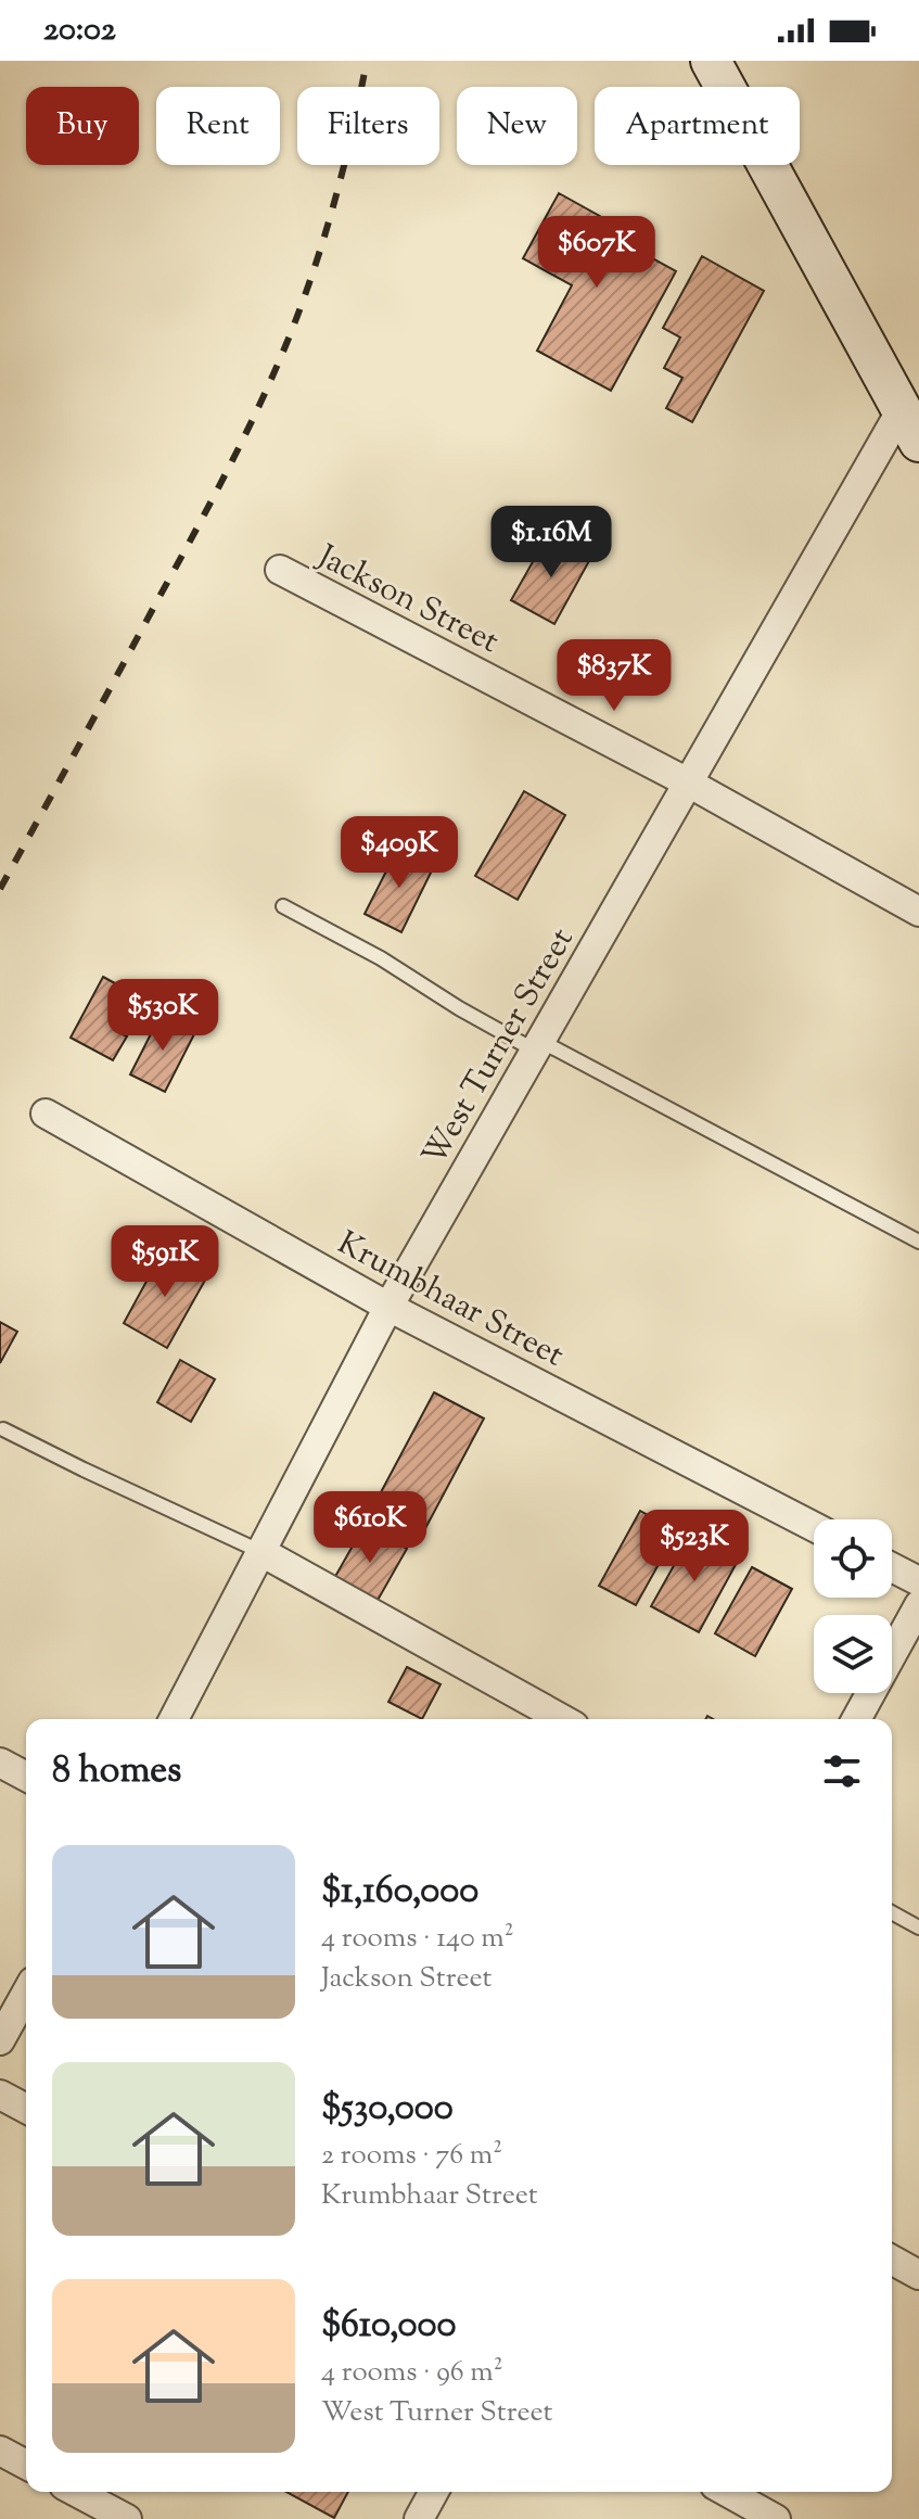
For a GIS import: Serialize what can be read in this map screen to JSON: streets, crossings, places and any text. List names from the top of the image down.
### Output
{
  "streets": {
    "street": ["Jackson Street", "West Turner Street", "Krumbhaar Street"]
  },
  "crossings": [
    ["Jackson Street", "West Turner Street"],
    ["West Turner Street", "Krumbhaar Street"]
  ],
  "page": {
    "status": "20:02",
    "chip": [
      "Buy",
      "Rent",
      "Filters",
      "New",
      "Apartment"
    ],
    "price": [
      "$607K",
      "$1.16M",
      "$837K",
      "$409K",
      "$530K",
      "$591K",
      "$610K",
      "$523K"
    ],
    "heading": "8 homes",
    "list": [
      {
        "name": "$1,160,000",
        "note": "4 rooms · 140 m² · Jackson Street"
      },
      {
        "name": "$530,000",
        "note": "2 rooms · 76 m² · Krumbhaar Street"
      },
      {
        "name": "$610,000",
        "note": "4 rooms · 96 m² · West Turner Street"
      }
    ]
  }
}
